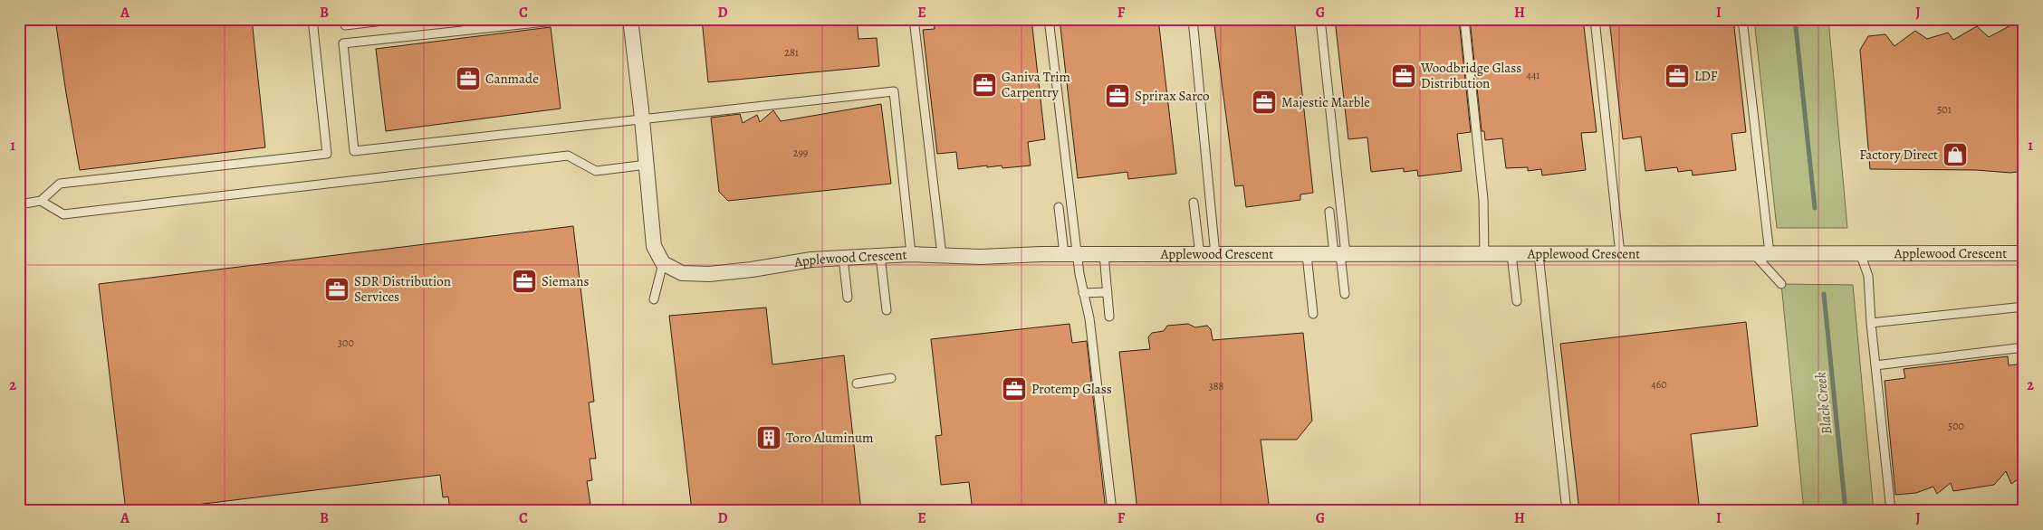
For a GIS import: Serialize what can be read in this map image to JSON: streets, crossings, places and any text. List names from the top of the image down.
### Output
{
  "streets": {
    "street": ["Applewood Crescent"]
  },
  "water": ["Black Creek"],
  "places": {
    "office": [
      "Woodbridge Glass Distribution",
      "LDF",
      "Canmade",
      "Ganiva Trim Carpentry",
      "Sprirax Sarco",
      "Majestic Marble",
      "Siemans",
      "SDR Distribution Services",
      "Protemp Glass"
    ],
    "shop": ["Factory Direct"],
    "building": ["Toro Aluminum"]
  },
  "house_numbers": [
    "281",
    "441",
    "501",
    "299",
    "300",
    "460",
    "388",
    "500"
  ],
  "grid": {
    "columns": [
      "A",
      "B",
      "C",
      "D",
      "E",
      "F",
      "G",
      "H",
      "I",
      "J"
    ],
    "rows": ["1", "2"]
  }
}
